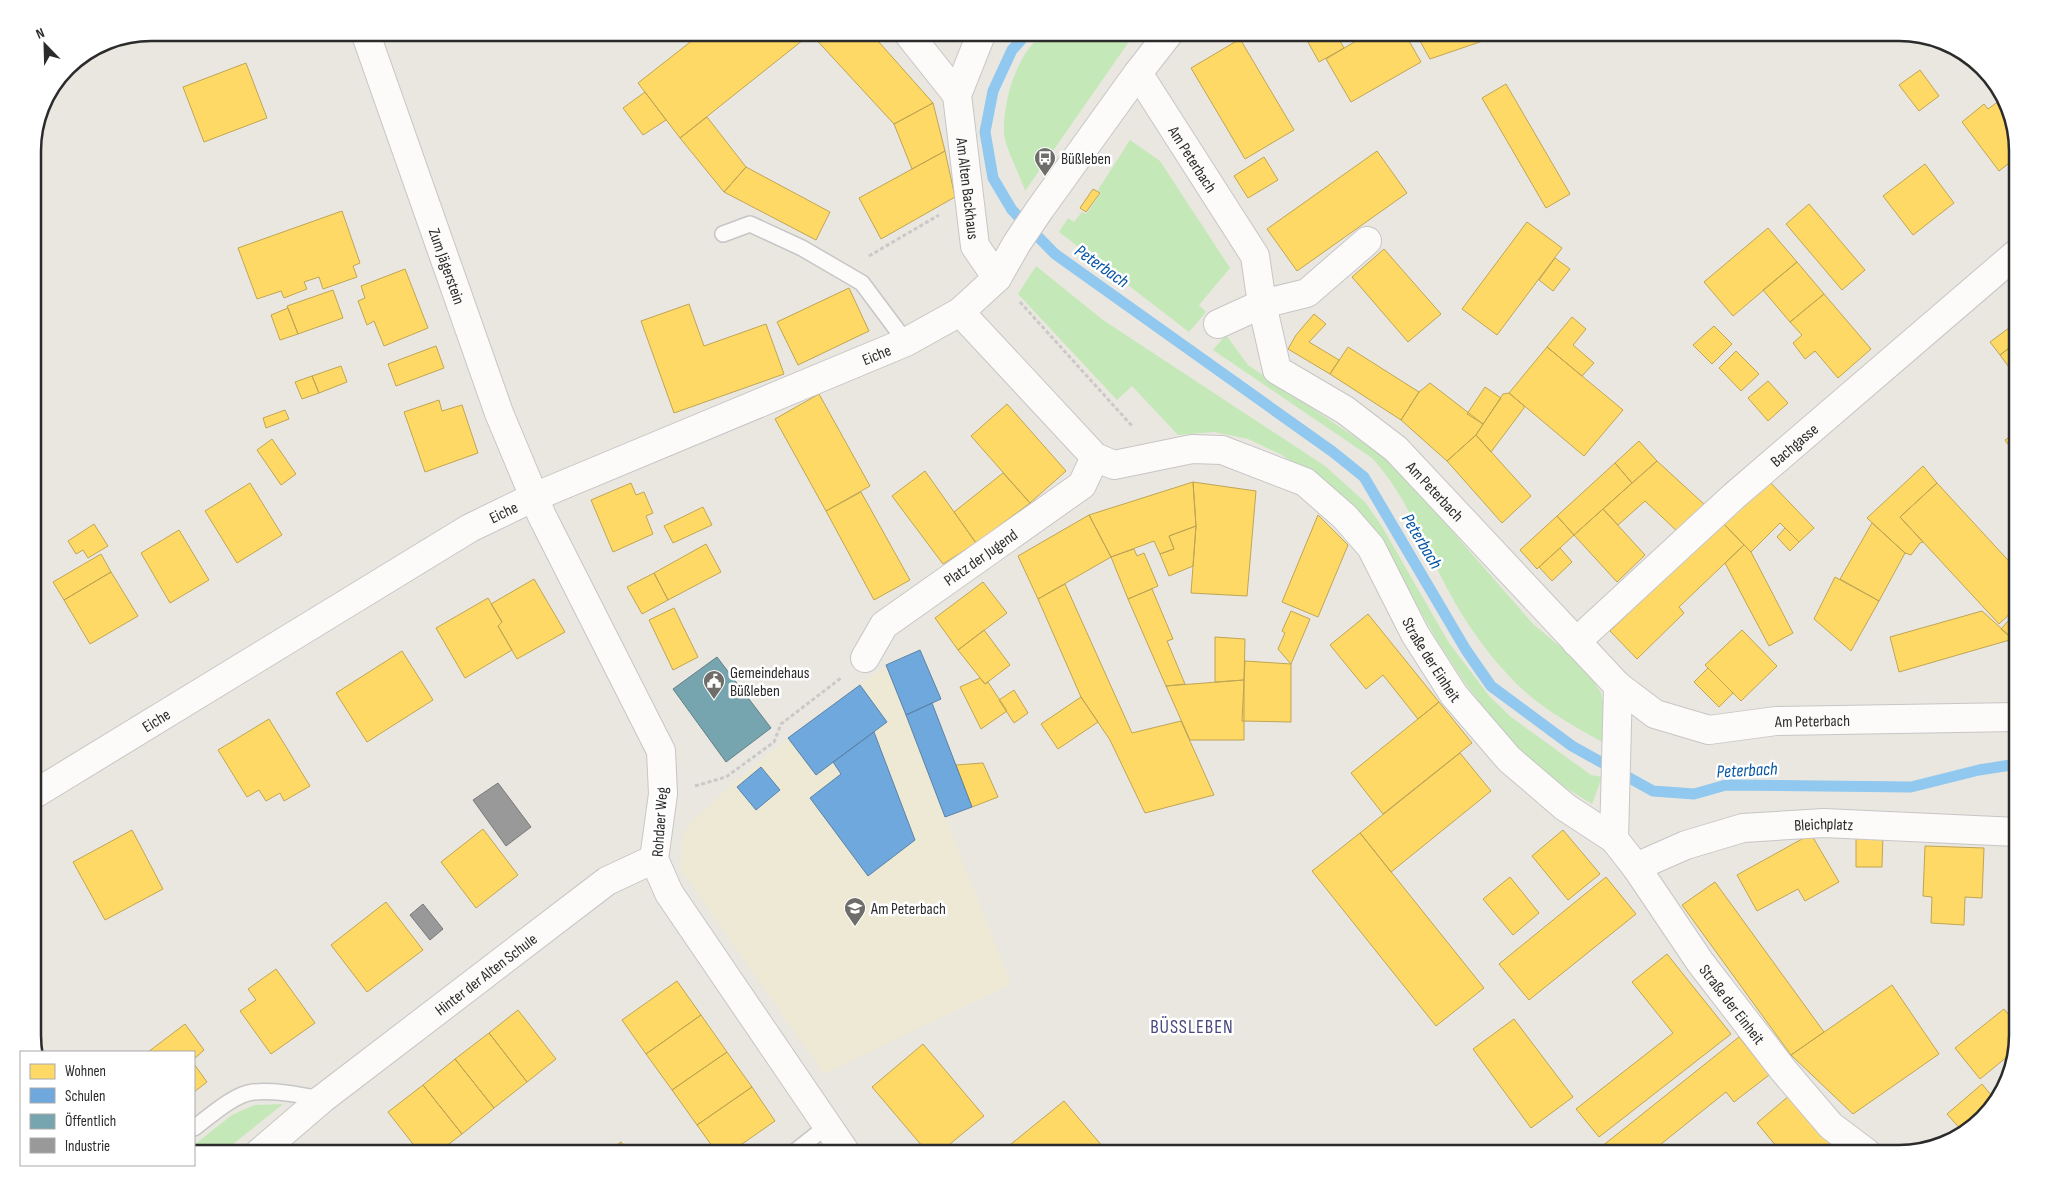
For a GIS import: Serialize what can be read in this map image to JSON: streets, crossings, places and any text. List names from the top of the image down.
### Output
{
  "streets": {
    "street": [
      "Am Peterbach",
      "Am Alten Backhaus",
      "Zum Jägerstein",
      "Eiche",
      "Bachgasse",
      "Platz der Jugend",
      "Straße der Einheit",
      "Rohdaer Weg",
      "Bleichplatz",
      "Hinter der Alten Schule"
    ]
  },
  "crossings": [
    ["Am Peterbach", "Eiche"],
    ["Am Peterbach", "Bachgasse"],
    ["Am Alten Backhaus", "Eiche"],
    ["Zum Jägerstein", "Eiche"],
    ["Zum Jägerstein", "Rohdaer Weg"],
    ["Eiche", "Rohdaer Weg"],
    ["Straße der Einheit", "Bleichplatz"],
    ["Rohdaer Weg", "Hinter der Alten Schule"]
  ],
  "districts": ["BÜSSLEBEN"],
  "water": ["Peterbach"],
  "places": {
    "bus stop": ["Büßleben"],
    "public building": ["Gemeindehaus Büßleben"],
    "school or university": ["Am Peterbach"]
  },
  "legend": [
    "Wohnen",
    "Schulen",
    "Öffentlich",
    "Industrie"
  ],
  "north": "top left"
}
